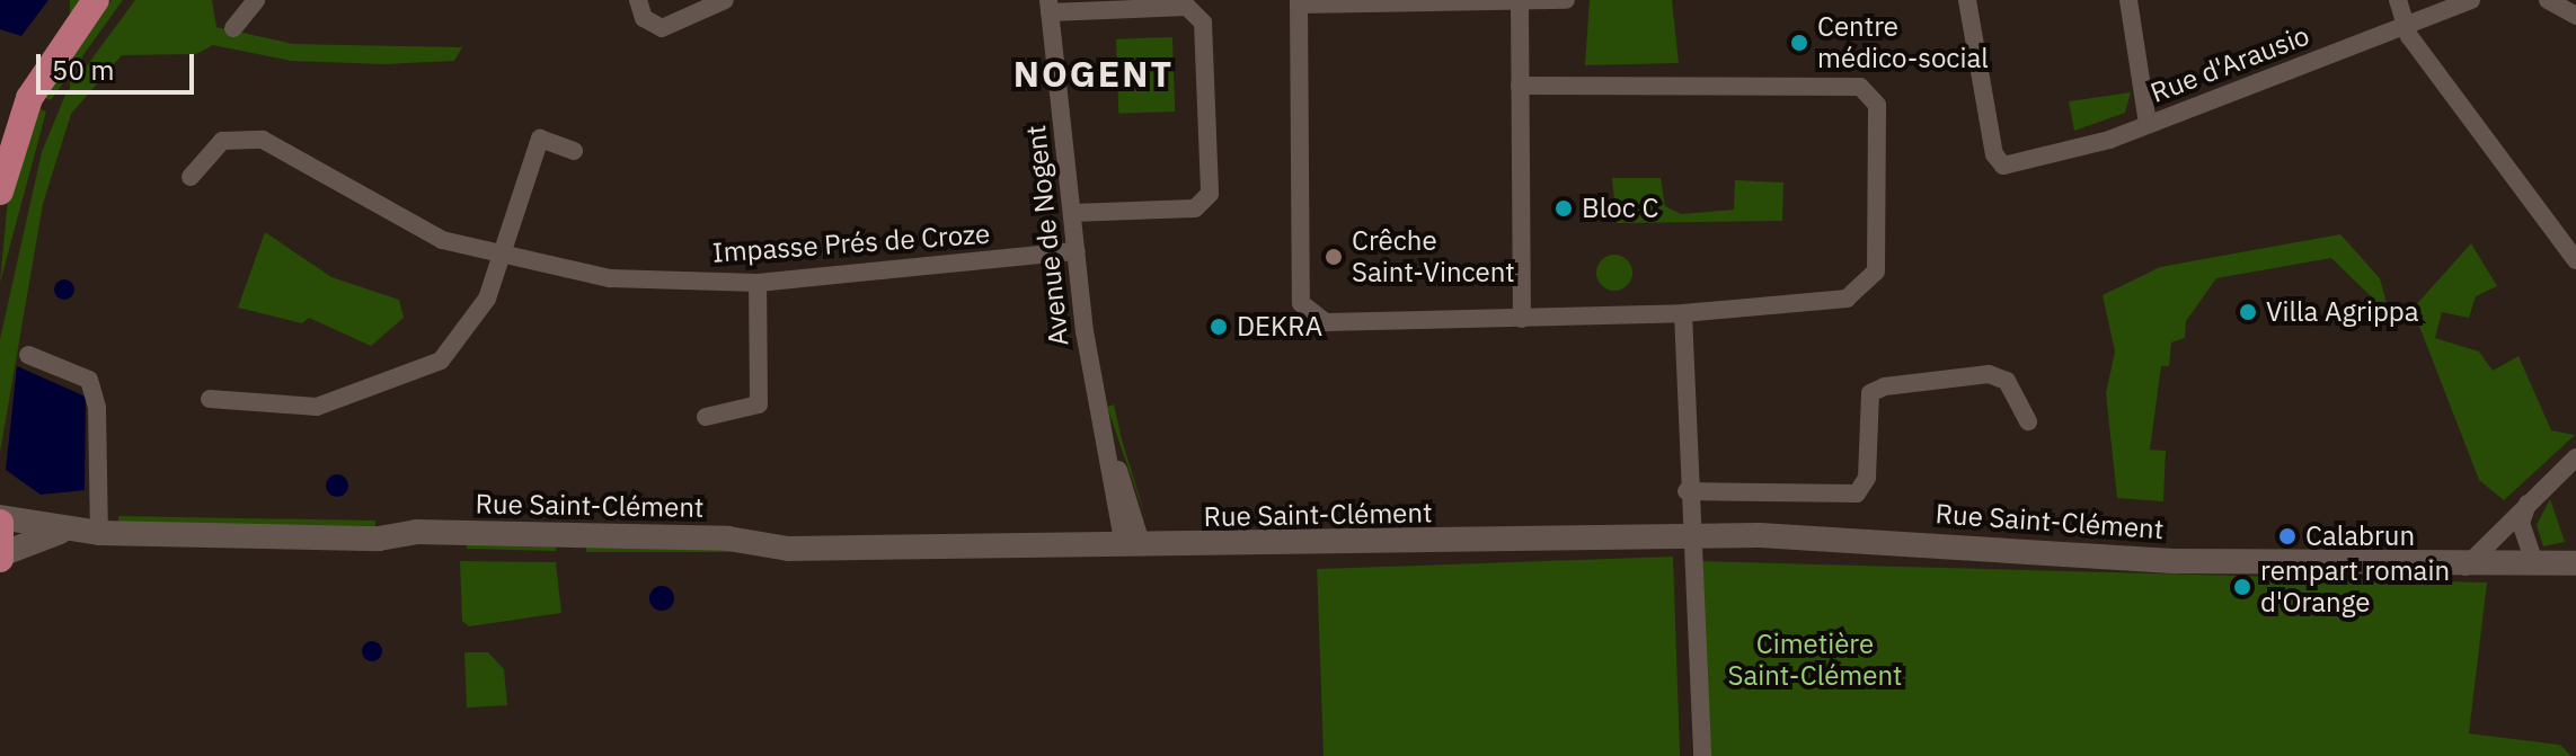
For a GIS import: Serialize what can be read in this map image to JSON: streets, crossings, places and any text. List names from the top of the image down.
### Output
{
  "streets": {
    "main road": ["Rue Saint-Clément"],
    "street": ["Rue d'Arausio", "Avenue de Nogent", "Impasse Prés de Croze"]
  },
  "crossings": [
    ["Avenue de Nogent", "Impasse Prés de Croze"],
    ["Avenue de Nogent", "Rue Saint-Clément"]
  ],
  "districts": ["NOGENT"],
  "parks": ["Cimetière Saint-Clément"],
  "places": [
    "Centre médico-social",
    "Bloc C",
    "Crêche Saint-Vincent",
    "Villa Agrippa",
    "DEKRA",
    "Calabrun",
    "rempart romain d'Orange"
  ],
  "scale_bar": "50 m"
}
